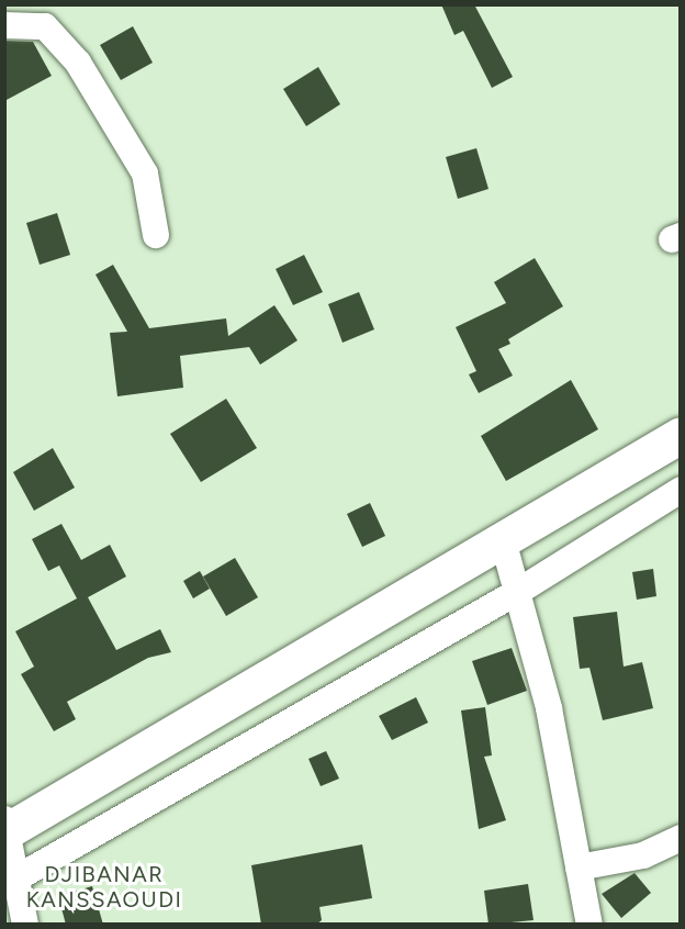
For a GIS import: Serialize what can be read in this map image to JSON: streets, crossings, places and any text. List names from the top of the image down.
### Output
{
  "districts": ["DJIBANAR KANSSAOUDI"]
}
